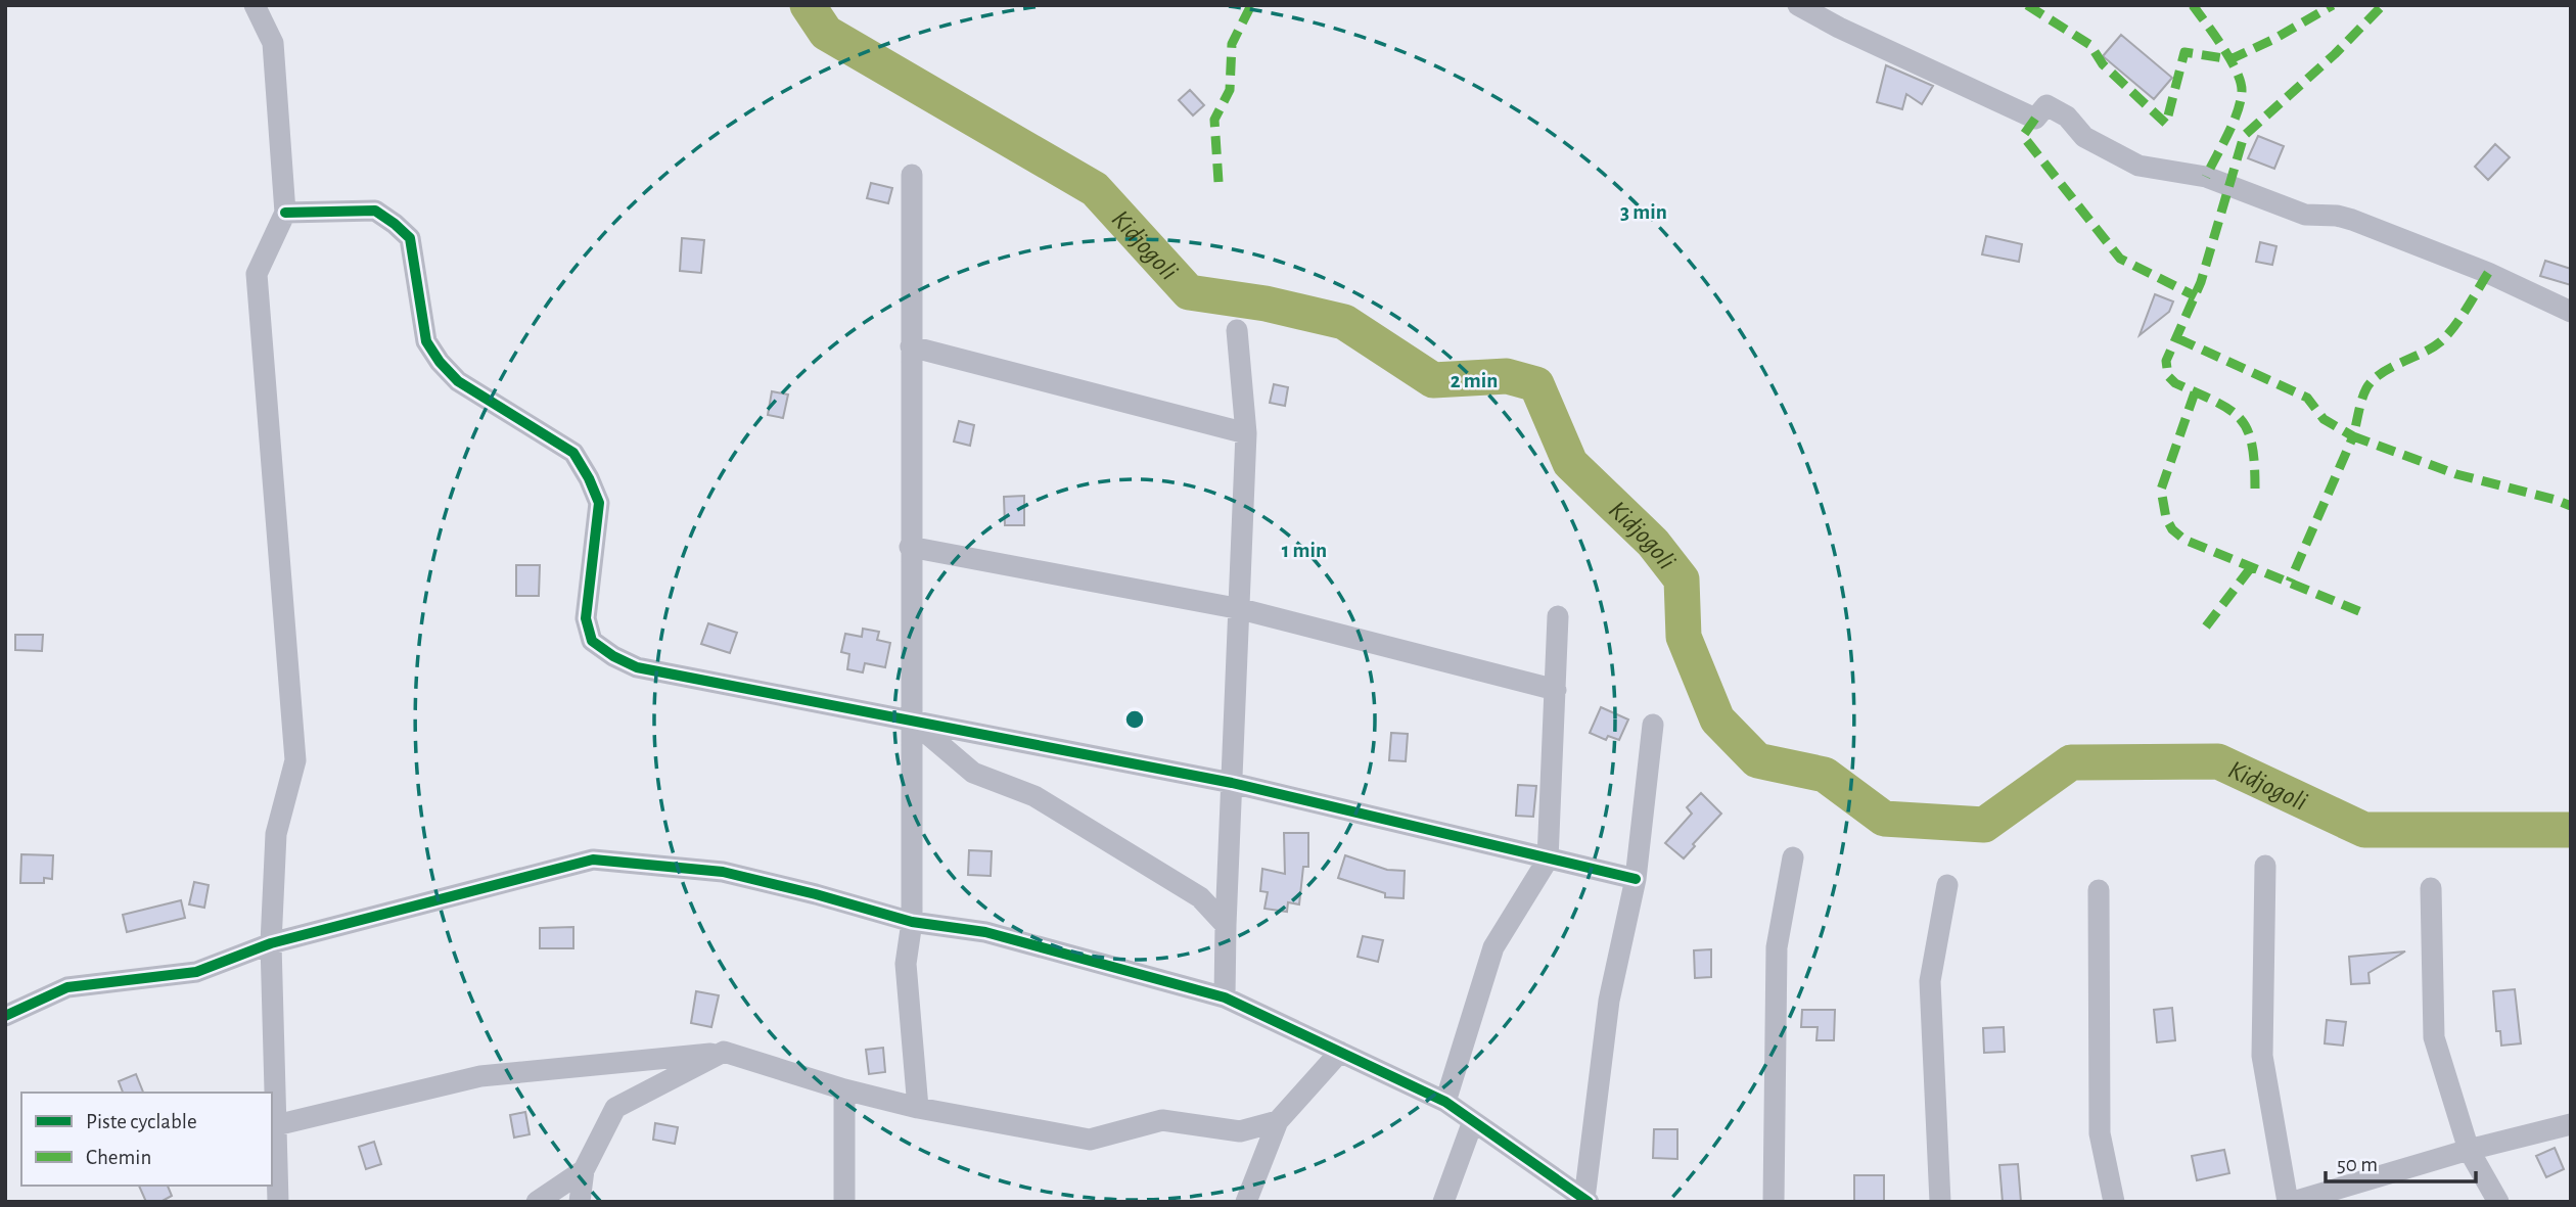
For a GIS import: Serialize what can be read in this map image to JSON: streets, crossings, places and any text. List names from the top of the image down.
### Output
{
  "water": ["Kidjogoli"],
  "legend": ["Piste cyclable", "Chemin"],
  "scale_bar": "50 m",
  "rings": ["3 min", "2 min", "1 min"]
}
